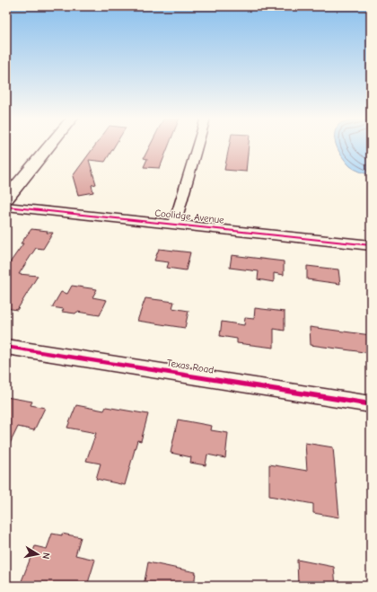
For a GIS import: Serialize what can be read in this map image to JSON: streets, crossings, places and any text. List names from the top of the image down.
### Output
{
  "streets": {
    "street": ["Coolidge Avenue", "Texas Road"]
  },
  "north": "right"
}
